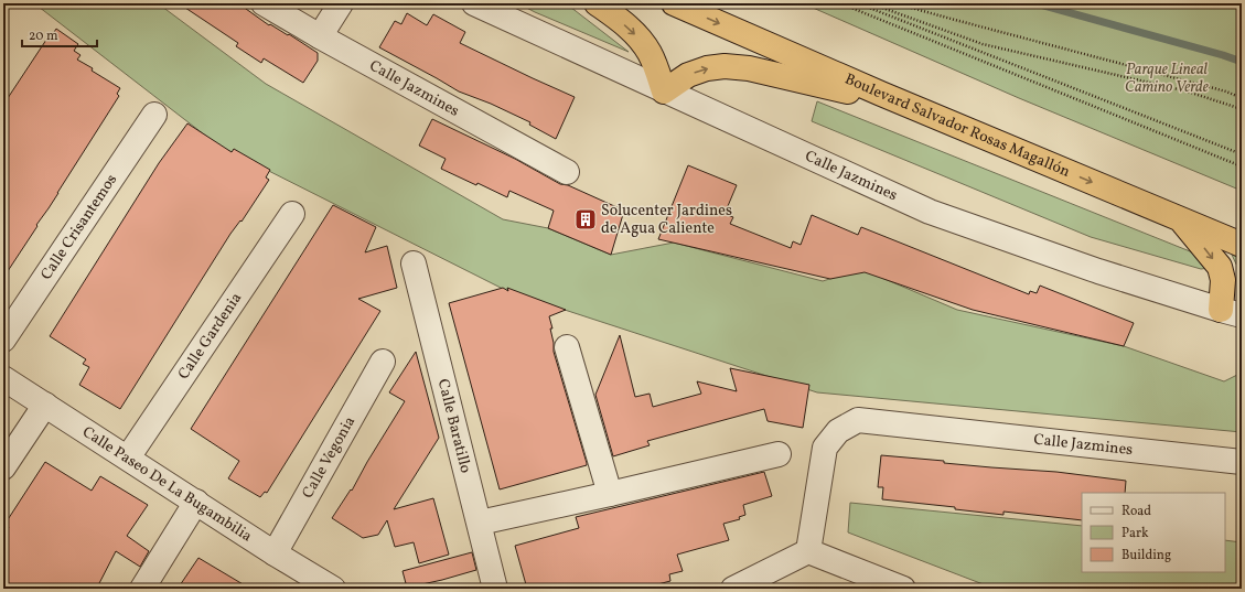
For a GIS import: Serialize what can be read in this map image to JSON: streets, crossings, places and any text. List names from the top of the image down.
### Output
{
  "streets": {
    "highway": ["Boulevard Salvador Rosas Magallón"],
    "street": [
      "Calle Jazmines",
      "Calle Crisantemos",
      "Calle Gardenia",
      "Calle Baratillo",
      "Calle Vegonia",
      "Calle Paseo De La Bugambilia"
    ]
  },
  "crossings": [
    ["Calle Gardenia", "Calle Paseo De La Bugambilia"],
    ["Calle Vegonia", "Calle Paseo De La Bugambilia"]
  ],
  "parks": ["Parque Lineal Camino Verde"],
  "places": {
    "building": ["Solucenter Jardines de Agua Caliente"]
  },
  "legend": ["Road", "Park", "Building"],
  "scale_bar": "20 m"
}
